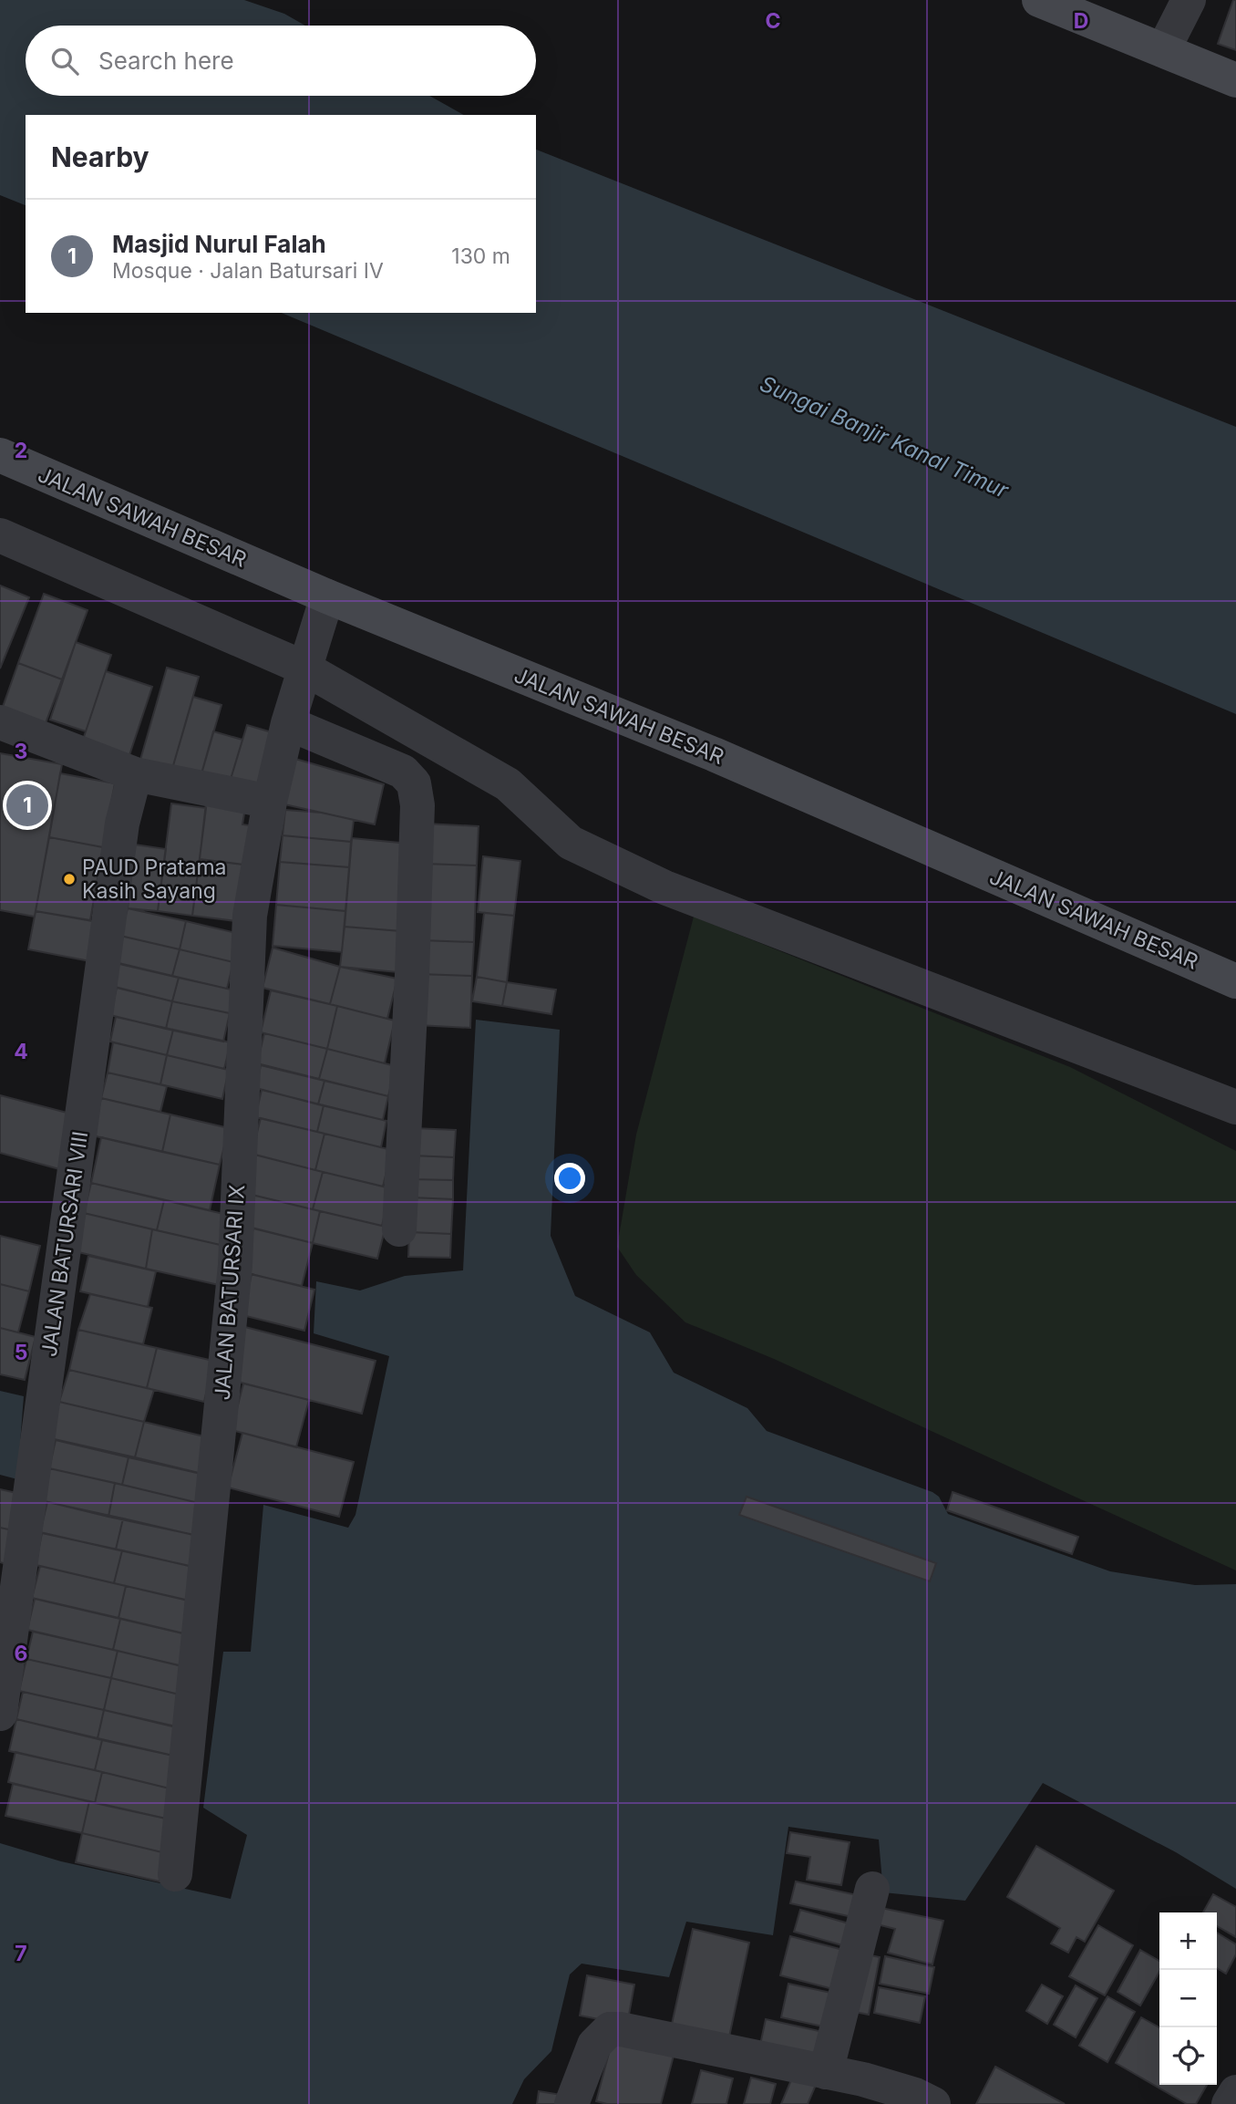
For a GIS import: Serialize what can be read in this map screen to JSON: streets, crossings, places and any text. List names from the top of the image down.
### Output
{
  "streets": {
    "street": ["JALAN SAWAH BESAR", "JALAN BATURSARI VIII", "JALAN BATURSARI IX"]
  },
  "water": ["Sungai Banjir Kanal Timur"],
  "places": ["PAUD Pratama Kasih Sayang"],
  "page": {
    "search": "Search here",
    "heading": "Nearby",
    "list": [
      {
        "mark": "1",
        "name": "Masjid Nurul Falah",
        "note": "Mosque · Jalan Batursari IV",
        "value": "130 m"
      }
    ],
    "pins": "1",
    "map_buttons": ["+", "−"]
  },
  "grid": {
    "columns": ["C", "D"],
    "rows": [
      "2",
      "3",
      "4",
      "5",
      "6",
      "7"
    ]
  }
}
